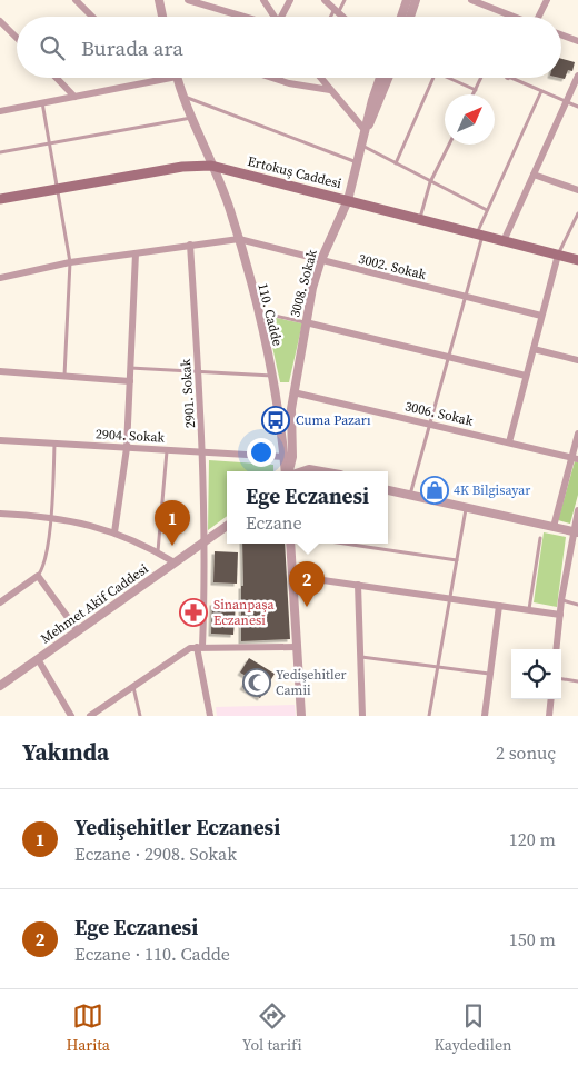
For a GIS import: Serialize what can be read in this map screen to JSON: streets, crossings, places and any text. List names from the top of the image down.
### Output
{
  "streets": {
    "main road": ["Ertokuş Caddesi"],
    "street": [
      "3002. Sokak",
      "3008. Sokak",
      "110. Cadde",
      "2901. Sokak",
      "3006. Sokak",
      "2904. Sokak",
      "Mehmet Akif Caddesi"
    ]
  },
  "crossings": [
    ["Ertokuş Caddesi", "3008. Sokak"],
    ["Ertokuş Caddesi", "110. Cadde"],
    ["3002. Sokak", "3008. Sokak"],
    ["3002. Sokak", "110. Cadde"],
    ["3008. Sokak", "110. Cadde"],
    ["3008. Sokak", "3006. Sokak"],
    ["3008. Sokak", "2904. Sokak"],
    ["110. Cadde", "2904. Sokak"],
    ["2901. Sokak", "2904. Sokak"],
    ["2901. Sokak", "Mehmet Akif Caddesi"]
  ],
  "places": {
    "bus stop": ["Cuma Pazarı"],
    "shop": ["4K Bilgisayar"],
    "pharmacy": ["Sinanpaşa Eczanesi"],
    "mosque": ["Yedişehitler Camii"]
  },
  "north": "top right",
  "page": {
    "search": "Burada ara",
    "popup": ["Ege Eczanesi", "Eczane"],
    "pins": ["1", "2"],
    "heading": ["Yakında", "2 sonuç"],
    "list": [
      {
        "mark": "1",
        "name": "Yedişehitler Eczanesi",
        "note": "Eczane · 2908. Sokak",
        "value": "120 m"
      },
      {
        "mark": "2",
        "name": "Ege Eczanesi",
        "note": "Eczane · 110. Cadde",
        "value": "150 m"
      }
    ],
    "nav": ["Harita", "Yol tarifi", "Kaydedilen"]
  }
}
